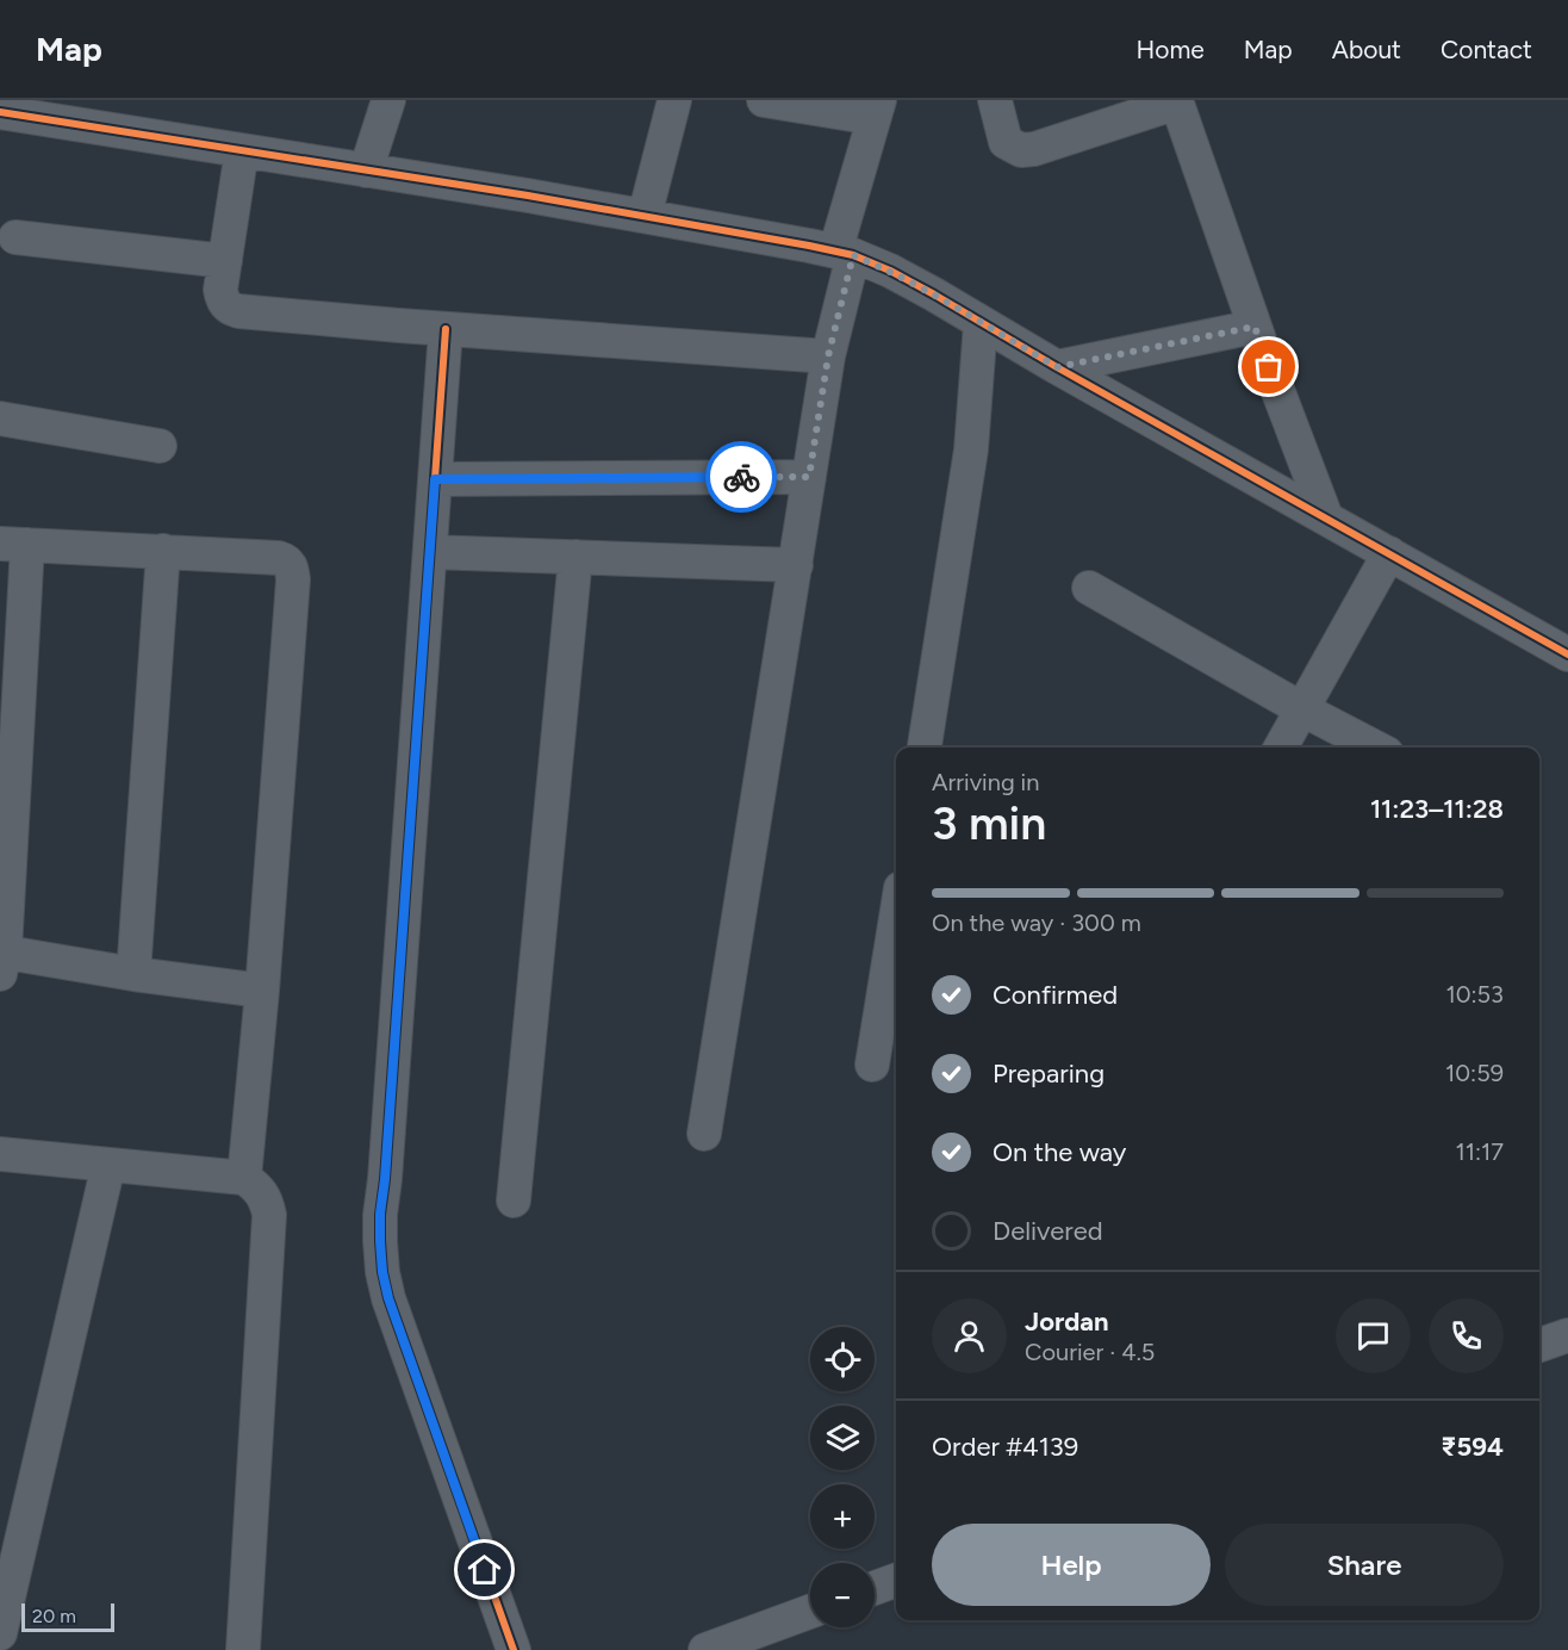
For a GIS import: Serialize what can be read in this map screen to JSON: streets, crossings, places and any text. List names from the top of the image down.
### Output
{
  "scale_bar": "20 m",
  "page": {
    "header": "Map",
    "nav": [
      "Home",
      "Map",
      "About",
      "Contact"
    ],
    "heading": ["3 min", "Arriving in", "11:23–11:28"],
    "panel": [
      "Jordan",
      "Courier · 4.5",
      "Order #4139",
      "₹594"
    ],
    "bar": "On the way · 300 m",
    "list": [
      ["Confirmed", "10:53"],
      ["Preparing", "10:59"],
      ["On the way", "11:17"],
      "Delivered"
    ],
    "map_buttons": ["+", "−"],
    "buttons": ["Help", "Share"],
    "scale": "20 m"
  }
}
